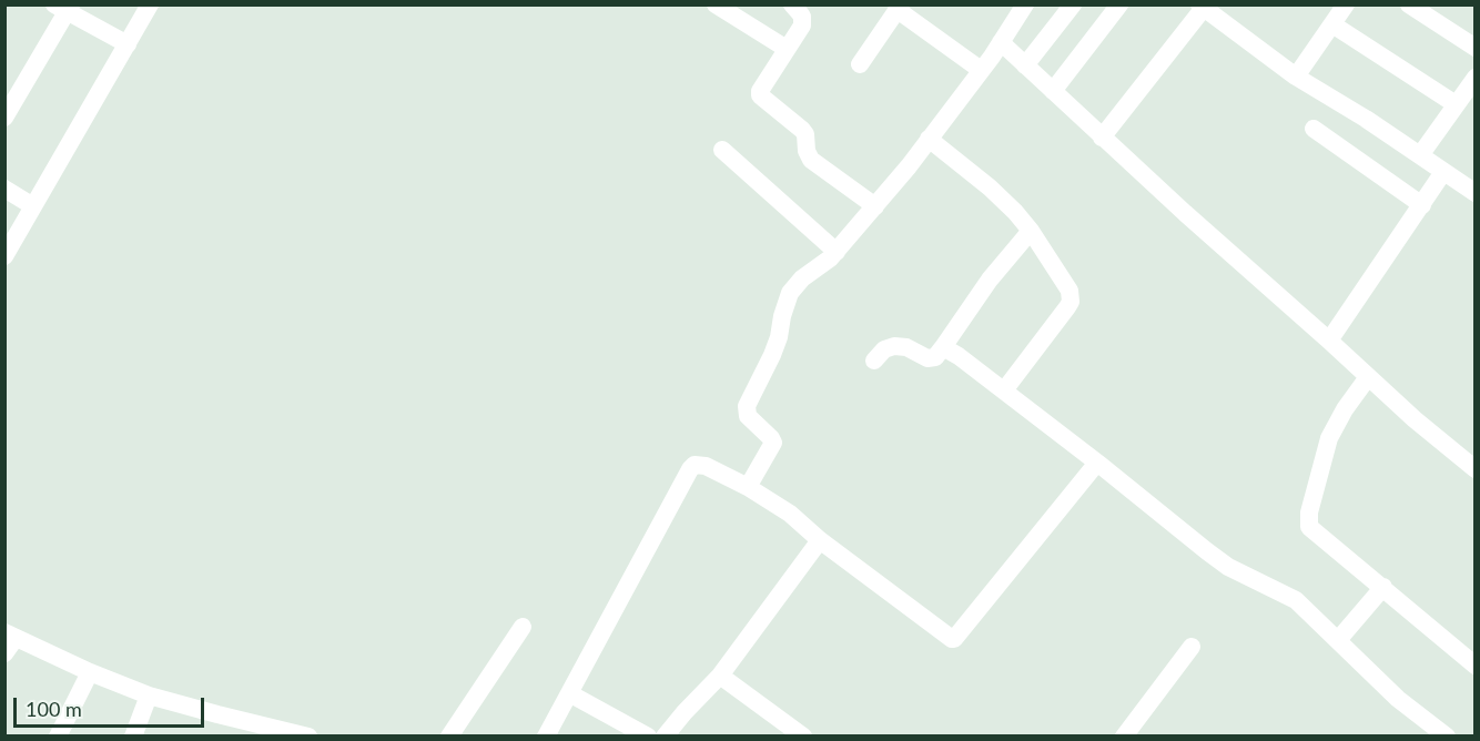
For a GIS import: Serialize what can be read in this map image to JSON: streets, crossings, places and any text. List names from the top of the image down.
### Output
{
  "scale_bar": "100 m"
}
